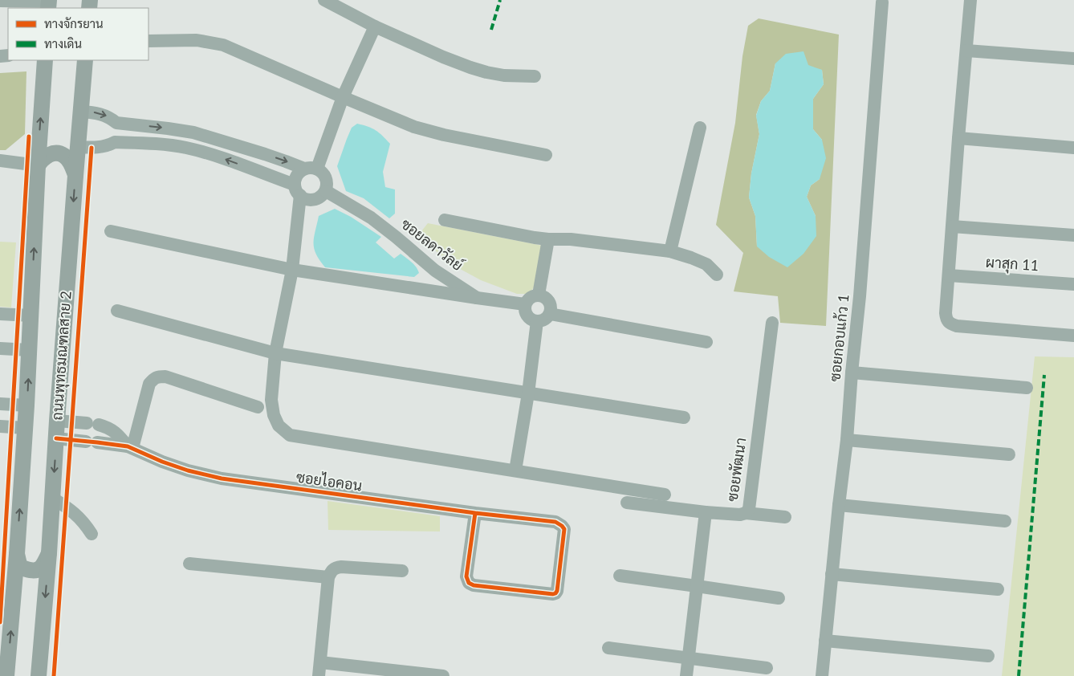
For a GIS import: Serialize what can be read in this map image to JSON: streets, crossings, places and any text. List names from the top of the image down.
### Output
{
  "streets": {
    "main road": ["ถนนพุทธมณฑลสาย 2"],
    "street": [
      "ซอยลดาวัลย์",
      "ผาสุก 11",
      "ซอยกอบแก้ว 1",
      "ซอยพัฒนา",
      "ซอยไอคอน"
    ]
  },
  "crossings": [
    ["ถนนพุทธมณฑลสาย 2", "ซอยไอคอน"]
  ],
  "legend": ["ทางจักรยาน", "ทางเดิน"]
}
